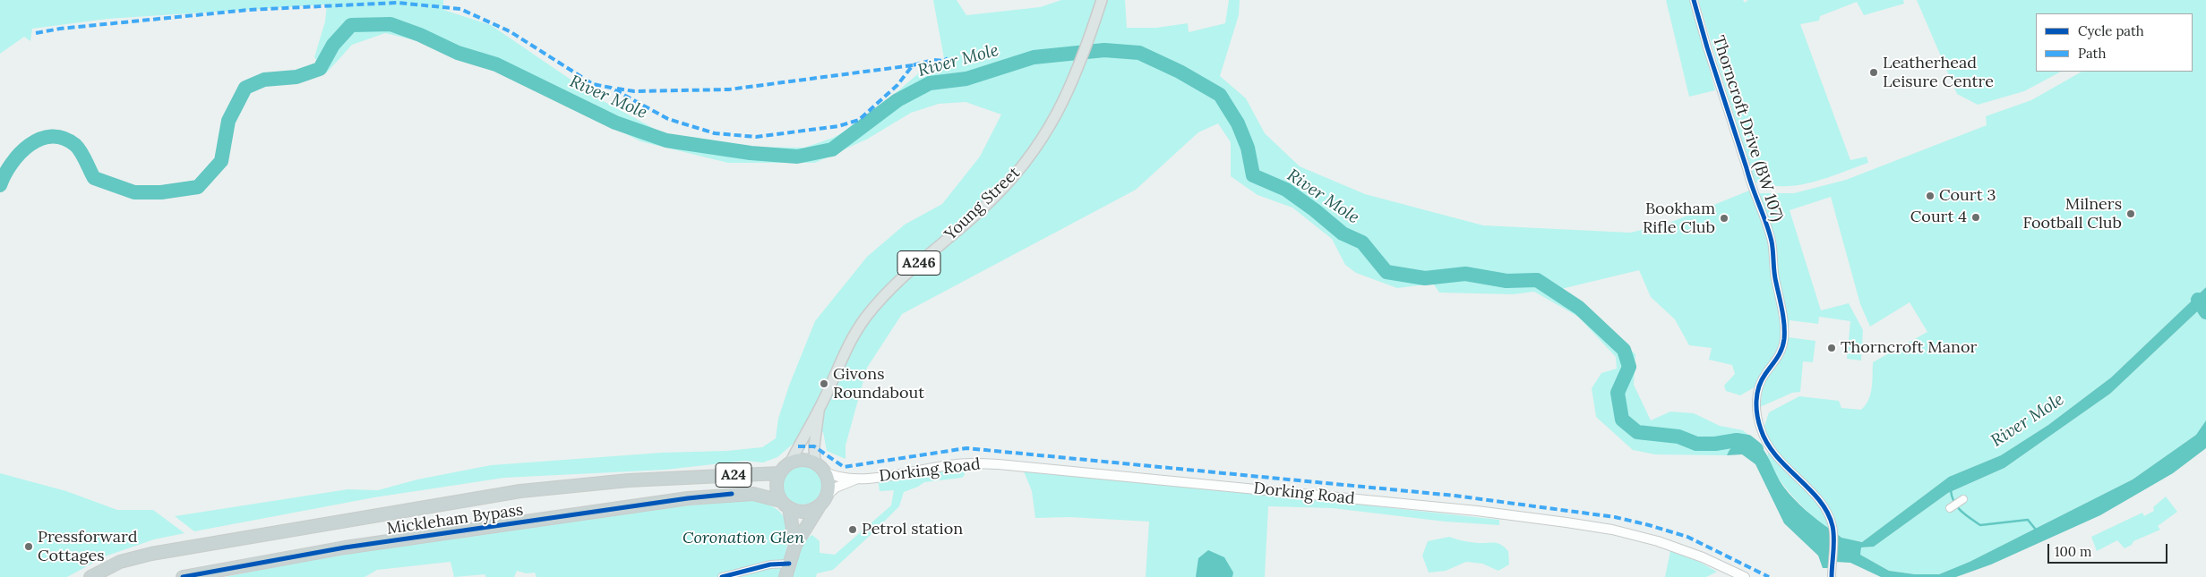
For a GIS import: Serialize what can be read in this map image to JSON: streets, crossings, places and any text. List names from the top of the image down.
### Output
{
  "streets": {
    "highway": ["A24", "Mickleham Bypass"],
    "main road": ["Young Street", "A246", "Dorking Road"],
    "street": ["Thorncroft Drive (BW 107)"]
  },
  "crossings": [
    ["Young Street", "Dorking Road"],
    ["Young Street", "Mickleham Bypass"],
    ["Dorking Road", "Mickleham Bypass"]
  ],
  "water": ["River Mole"],
  "parks": ["Coronation Glen"],
  "places": [
    "Leatherhead Leisure Centre",
    "Court 3",
    "Milners Football Club",
    "Court 4",
    "Bookham Rifle Club",
    "Thorncroft Manor",
    "Givons Roundabout",
    "Petrol station",
    "Pressforward Cottages"
  ],
  "legend": ["Cycle path", "Path"],
  "scale_bar": "100 m"
}
